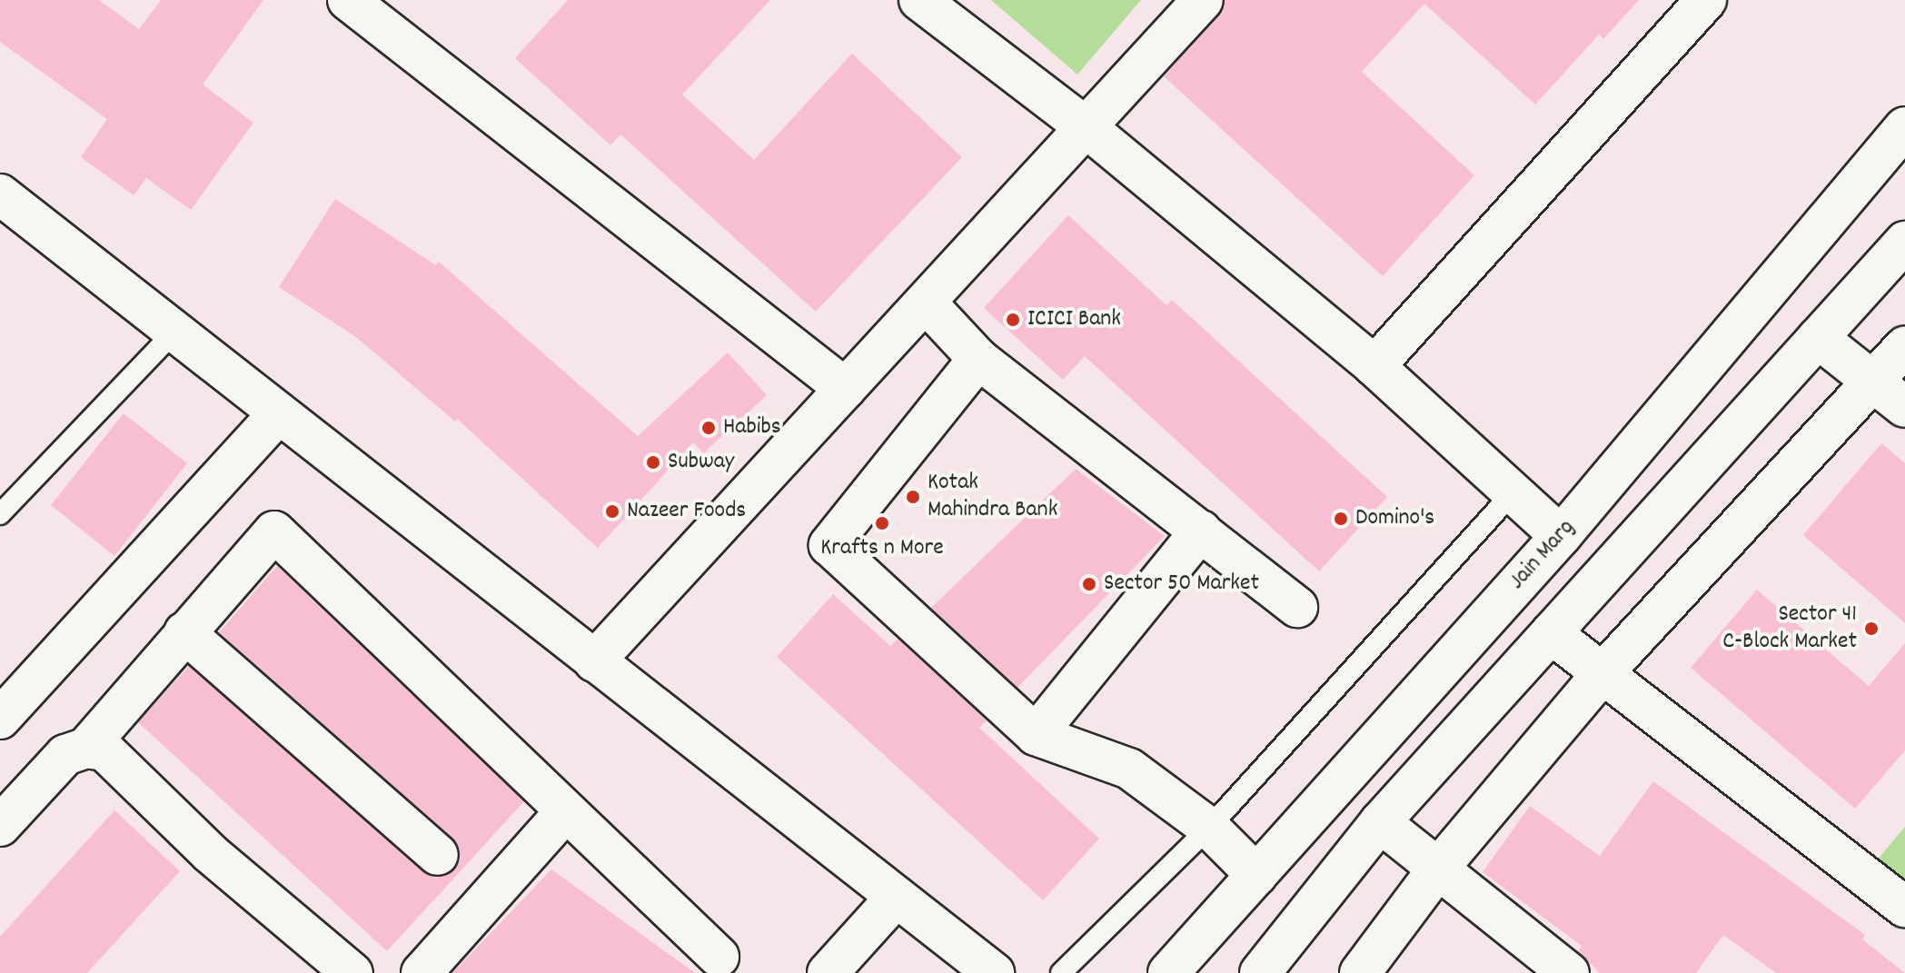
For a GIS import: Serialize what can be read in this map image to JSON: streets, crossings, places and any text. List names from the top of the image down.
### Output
{
  "streets": {
    "street": ["Jain Marg"]
  },
  "places": [
    "ICICI Bank",
    "Habibs",
    "Subway",
    "Kotak Mahindra Bank",
    "Nazeer Foods",
    "Domino's",
    "Krafts n More",
    "Sector 50 Market",
    "Sector 41 C-Block Market"
  ]
}
